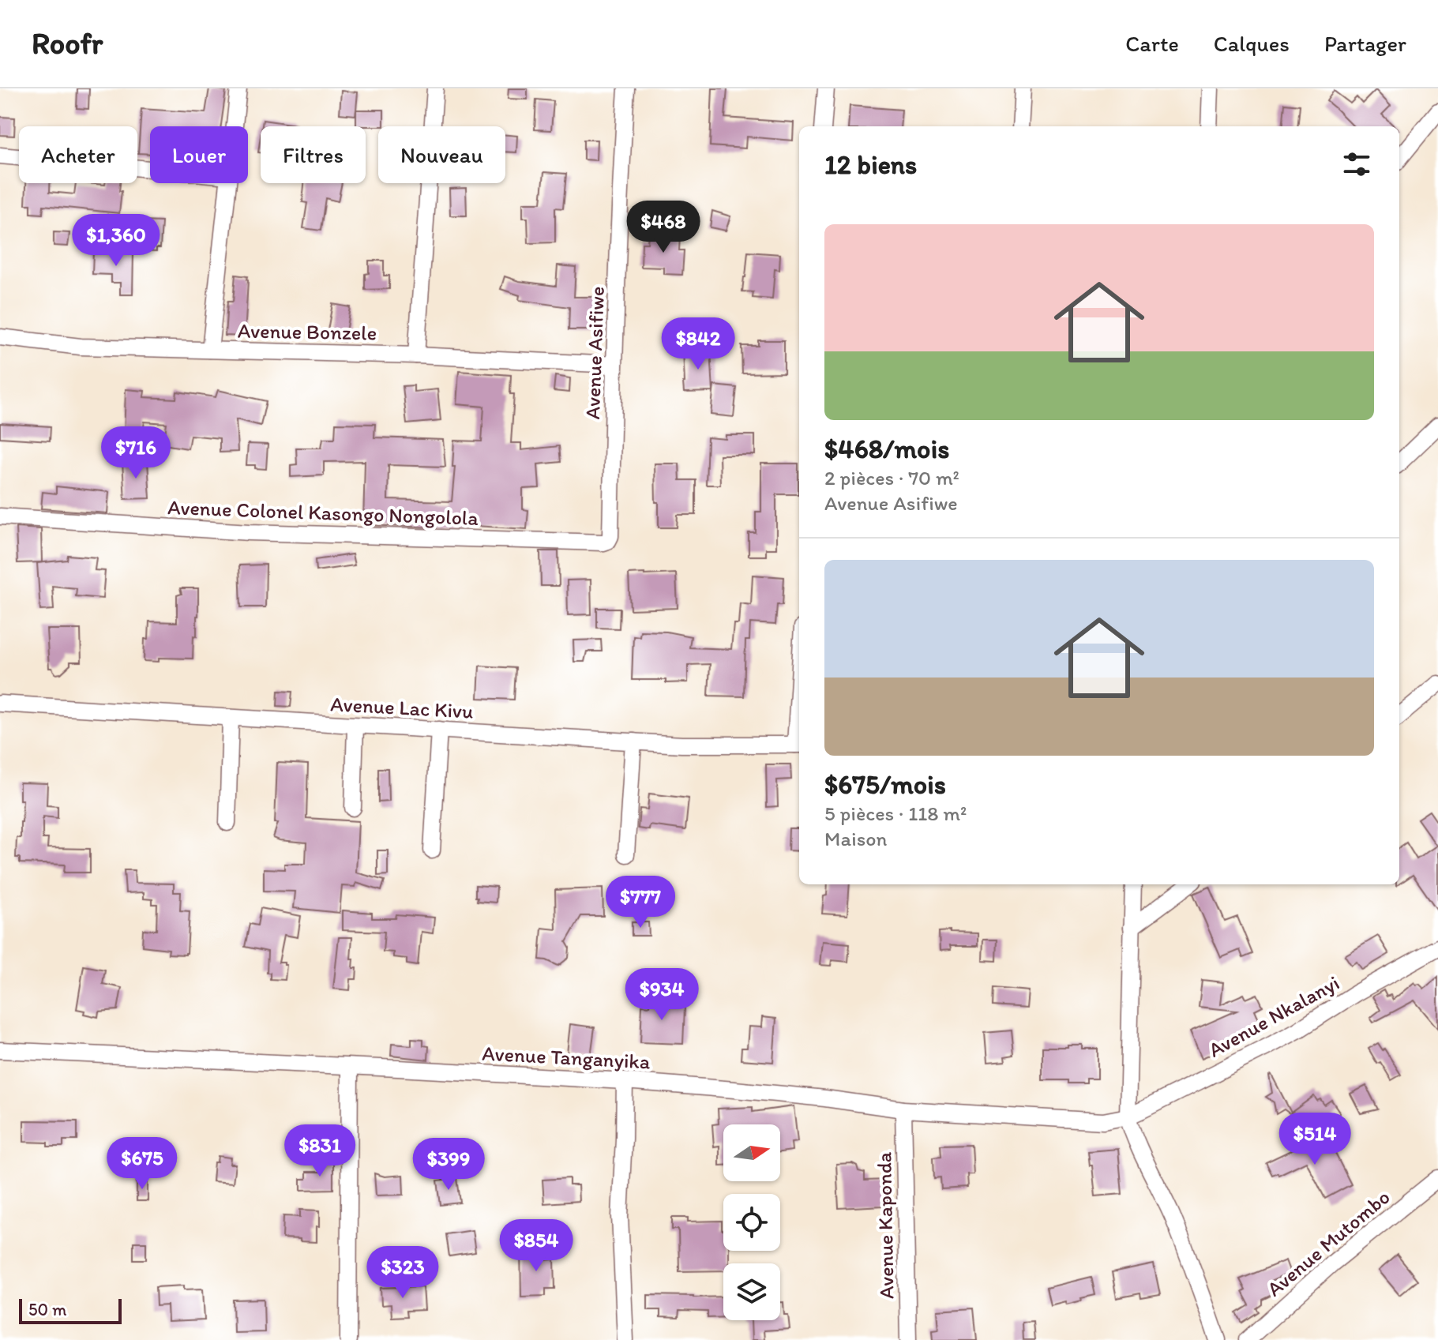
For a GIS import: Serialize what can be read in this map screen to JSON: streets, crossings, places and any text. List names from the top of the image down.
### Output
{
  "streets": {
    "street": [
      "Avenue Bonzele",
      "Avenue Asifiwe",
      "Avenue Colonel Kasongo Nongolola",
      "Avenue Lac Kivu",
      "Avenue Nkalanyi",
      "Avenue Tanganyika",
      "Avenue Kaponda",
      "Avenue Mutombo"
    ]
  },
  "crossings": [
    ["Avenue Bonzele", "Avenue Asifiwe"],
    ["Avenue Asifiwe", "Avenue Colonel Kasongo Nongolola"],
    ["Avenue Nkalanyi", "Avenue Tanganyika"],
    ["Avenue Tanganyika", "Avenue Kaponda"]
  ],
  "scale_bar": "50 m",
  "north": "right",
  "page": {
    "header": "Roofr",
    "nav": ["Carte", "Calques", "Partager"],
    "chip": [
      "Acheter",
      "Louer",
      "Filtres",
      "Nouveau"
    ],
    "heading": "12 biens",
    "price": [
      "$468",
      "$1,360",
      "$842",
      "$716",
      "$777",
      "$934",
      "$514",
      "$831",
      "$675",
      "$399",
      "$854",
      "$323"
    ],
    "list": [
      {
        "name": "$468/mois",
        "note": "2 pièces · 70 m² · Avenue Asifiwe"
      },
      {
        "name": "$675/mois",
        "note": "5 pièces · 118 m² · Maison"
      }
    ],
    "scale": "50 m"
  }
}
